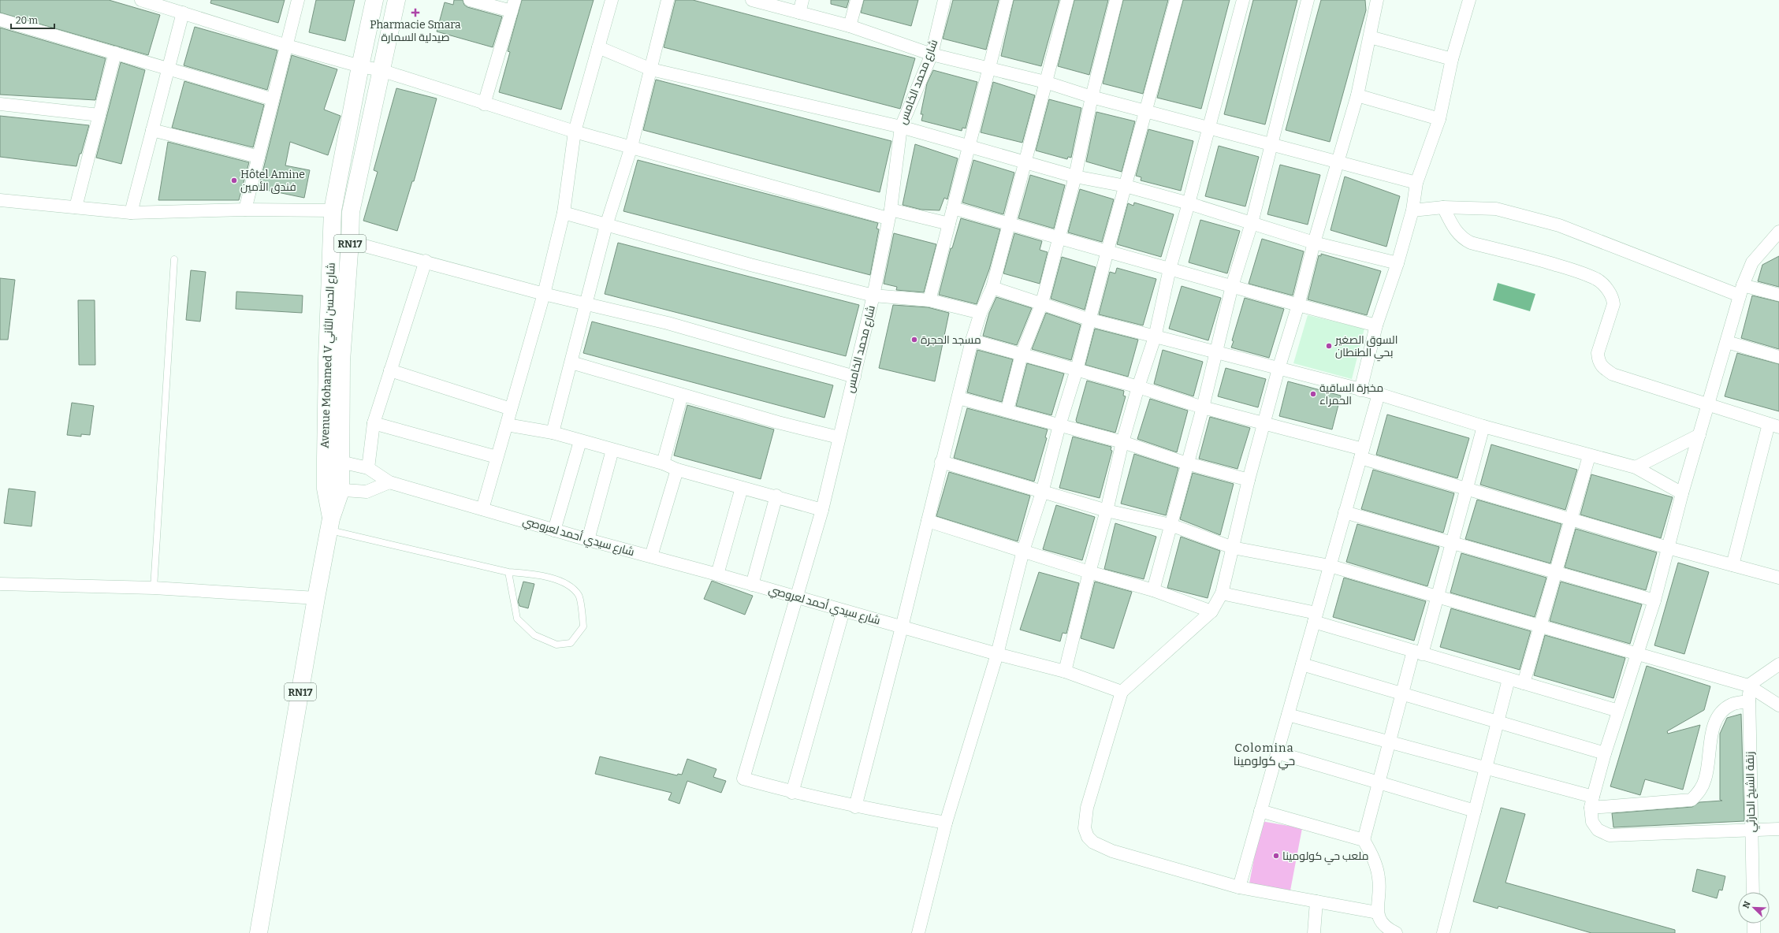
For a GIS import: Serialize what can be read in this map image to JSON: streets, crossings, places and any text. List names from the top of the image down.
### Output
{
  "streets": {
    "main road": ["RN17", "Avenue Mohamed V شارع الحسن الثاني"],
    "street": ["شارع محمد الخامس", "شارع سيدي أحمد لعروصي", "زنقة الشيخ الحارثي"]
  },
  "crossings": [
    ["شارع محمد الخامس", "شارع سيدي أحمد لعروصي"],
    ["RN17", "Avenue Mohamed V شارع الحسن الثاني"],
    ["Avenue Mohamed V شارع الحسن الثاني", "شارع سيدي أحمد لعروصي"]
  ],
  "districts": ["Colomina حي كولومينا"],
  "places": {
    "health": ["Pharmacie Smara صيدلية السمارة"],
    "other": [
      "Hôtel Amine فندق الأمين",
      "مسجد الحجرة",
      "السوق الصغير بحي الطنطان",
      "مخبزة الساقية الحمراء",
      "ملعب حي كولومينا"
    ]
  },
  "scale_bar": "20 m",
  "north": "top left"
}
